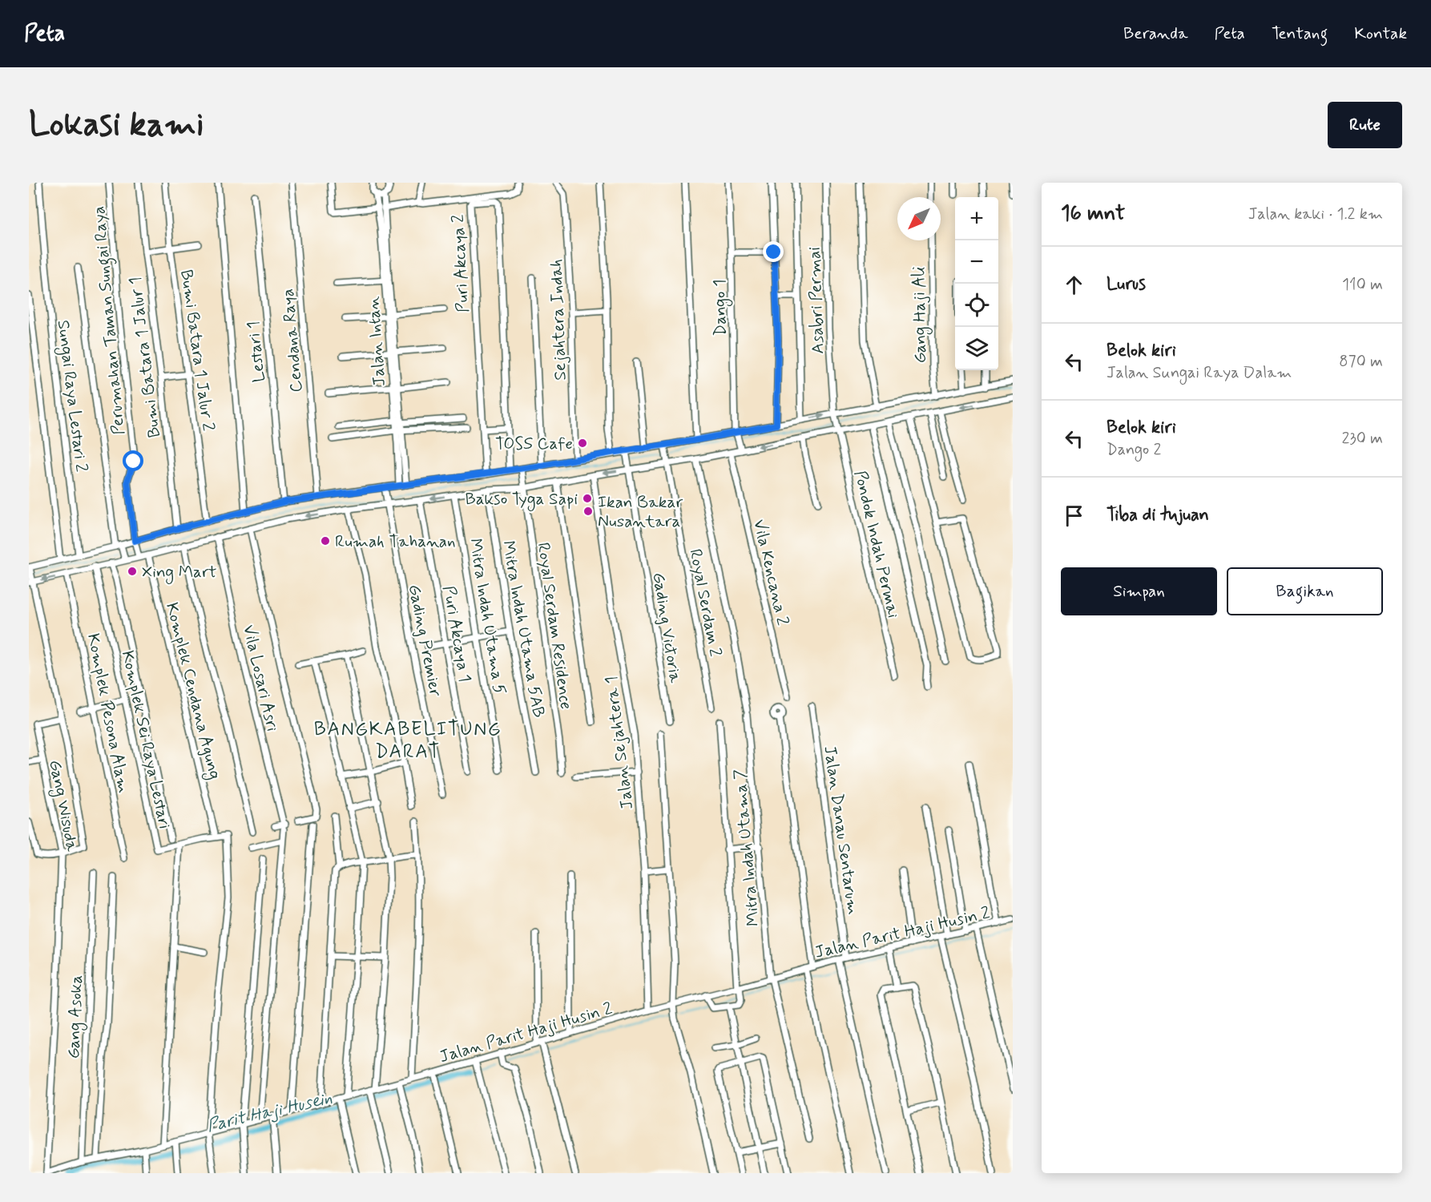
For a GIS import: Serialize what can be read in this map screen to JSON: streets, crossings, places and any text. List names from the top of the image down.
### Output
{
  "streets": {
    "street": [
      "Puri Akcaya 2",
      "Asabri Permai",
      "Dango 1",
      "Gang Haji Ali",
      "Sejahtera Indah",
      "Perumahan Taman Sungai Raya",
      "Cendana Raya",
      "Bumi Batara 1 Jalur 2",
      "Lestari 1",
      "Bumi Batara 1 Jalur 1",
      "Sungai Raya Lestari 2",
      "Pondok Indah Permai",
      "Vila Kencana 2",
      "Royal Serdam 2",
      "Mitra Indah Utama 5",
      "Royal Serdam Residence",
      "Gading Victoria",
      "Mitra Indah Utama 5AB",
      "Puri Akcaya 1",
      "Gading Premier",
      "Vila Losari Asri",
      "Komplek Cendana Agung",
      "Komplek Pesona Alam",
      "Komplek Sei Raya Lestari",
      "Jalan Sejahtera 1",
      "Gang Wisuda",
      "Jalan Danau Sentarum",
      "Mitra Indah Utama 7",
      "Jalan Parit Haji Husin 2",
      "Gang Asoka"
    ]
  },
  "crossings": [
    ["Asabri Permai", "Pondok Indah Permai"],
    ["Komplek Sei Raya Lestari", "Jalan Parit Haji Husin 2"],
    ["Jalan Sejahtera 1", "Jalan Parit Haji Husin 2"],
    ["Gang Wisuda", "Jalan Parit Haji Husin 2"],
    ["Jalan Danau Sentarum", "Jalan Parit Haji Husin 2"],
    ["Mitra Indah Utama 7", "Jalan Parit Haji Husin 2"],
    ["Jalan Parit Haji Husin 2", "Gang Asoka"]
  ],
  "districts": ["BANGKABELITUNG DARAT"],
  "water": ["Parit Haji Husein"],
  "places": [
    "TOSS Cafe",
    "Bakso Tyga Sapi",
    "Ikan Bakar Nusantara",
    "Rumah Tahanan",
    "Xing Mart"
  ],
  "north": "bottom left",
  "page": {
    "header": "Peta",
    "nav": [
      "Beranda",
      "Peta",
      "Tentang",
      "Kontak"
    ],
    "buttons": [
      "Rute",
      ["Simpan", "Bagikan"]
    ],
    "title": "Lokasi kami",
    "heading": ["16 mnt", "Jalan kaki · 1.2 km"],
    "map_buttons": ["+", "−"],
    "list": [
      ["Lurus", "110 m"],
      ["Belok kiri", "Jalan Sungai Raya Dalam", "870 m"],
      ["Belok kiri", "Dango 2", "230 m"],
      "Tiba di tujuan"
    ]
  }
}
